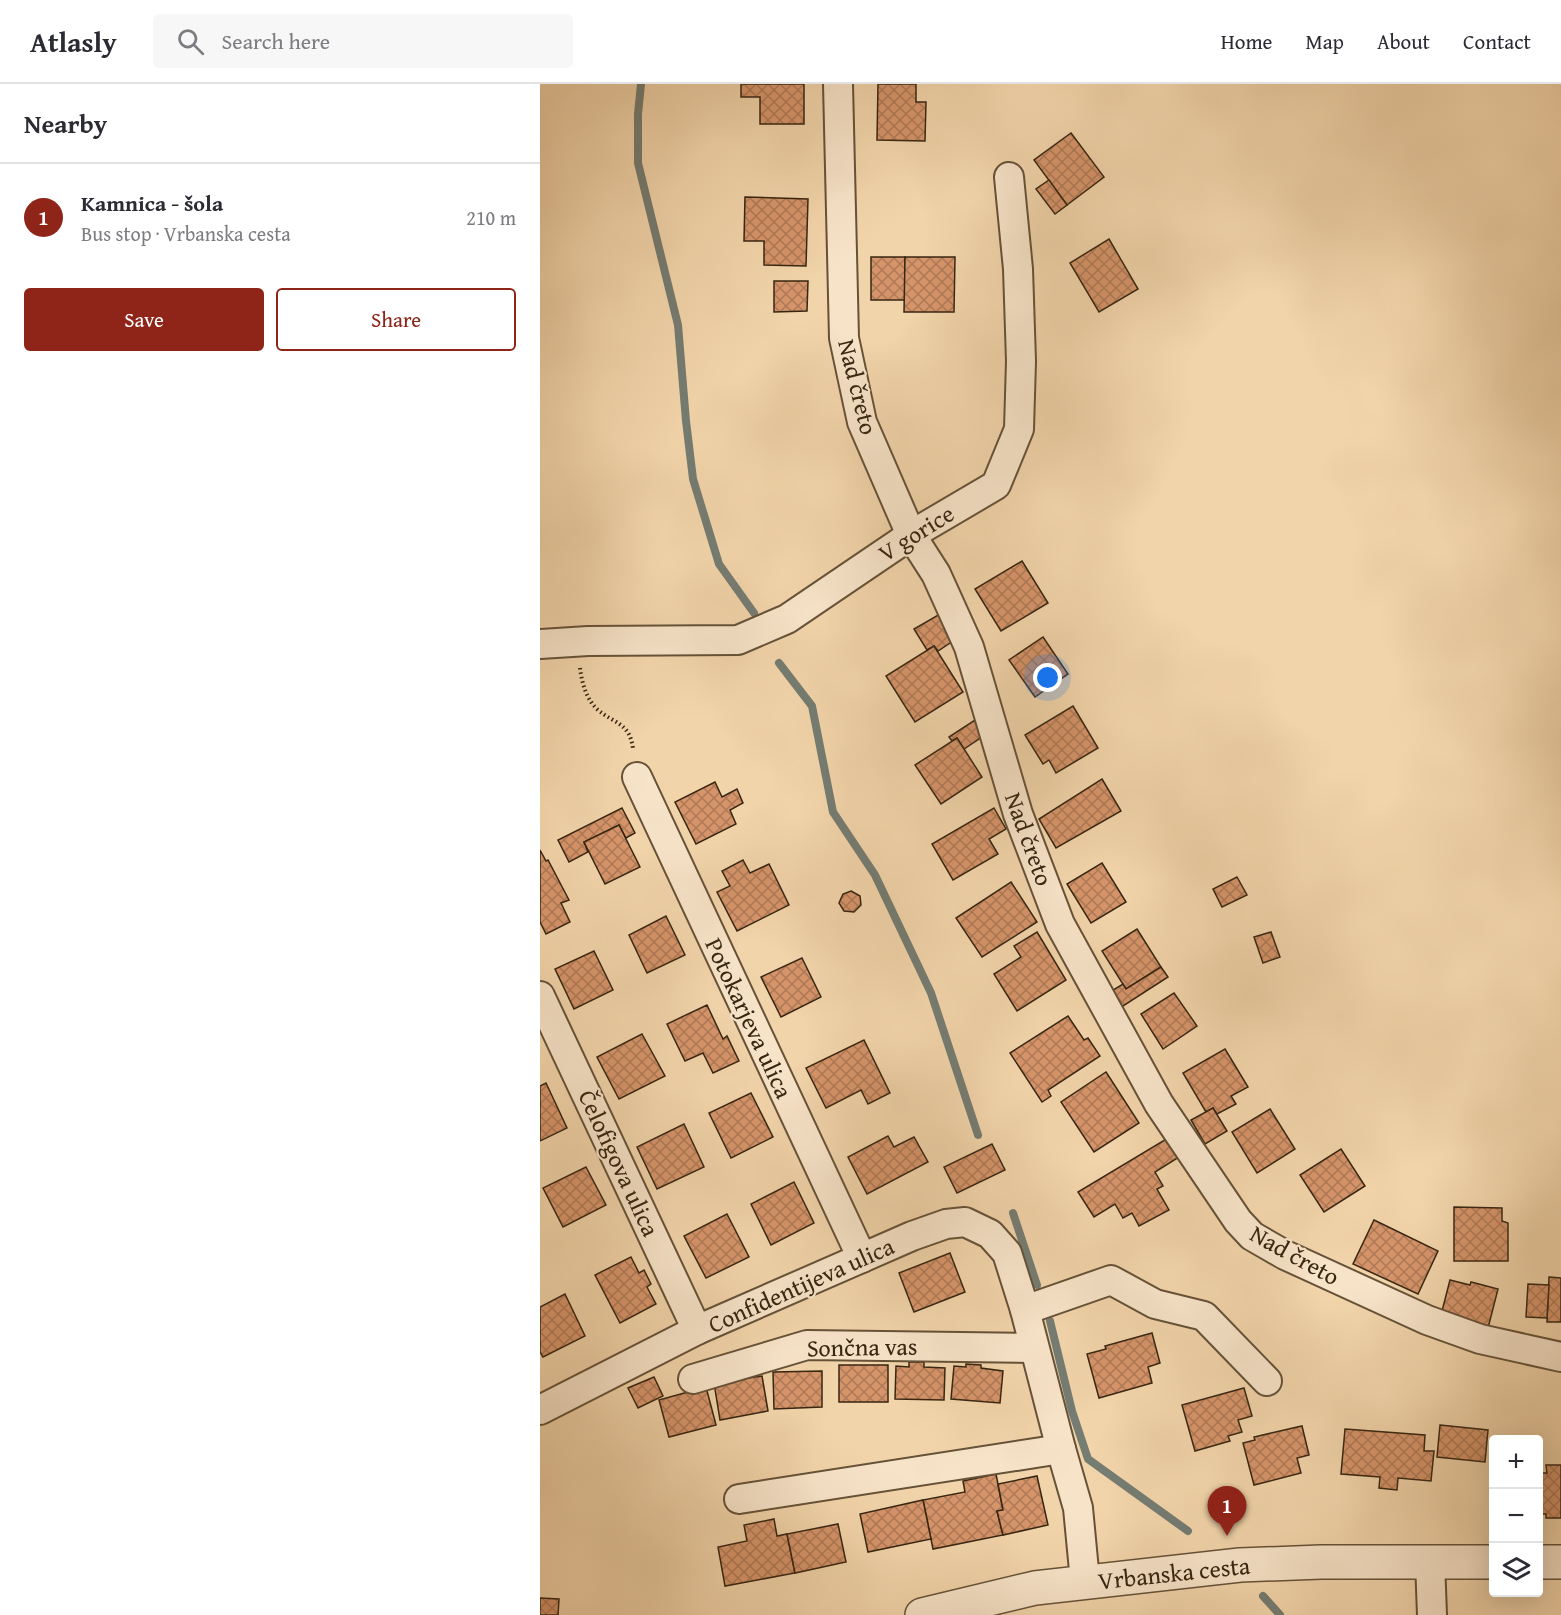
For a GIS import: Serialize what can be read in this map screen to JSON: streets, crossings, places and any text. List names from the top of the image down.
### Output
{
  "streets": {
    "street": [
      "Nad čreto",
      "V gorice",
      "Potokarjeva ulica",
      "Čelofigova ulica",
      "Confidentijeva ulica",
      "Sončna vas",
      "Vrbanska cesta"
    ]
  },
  "crossings": [
    ["Nad čreto", "V gorice"],
    ["Potokarjeva ulica", "Confidentijeva ulica"],
    ["Čelofigova ulica", "Confidentijeva ulica"],
    ["Confidentijeva ulica", "Sončna vas"],
    ["Confidentijeva ulica", "Vrbanska cesta"]
  ],
  "page": {
    "header": "Atlasly",
    "search": "Search here",
    "nav": [
      "Home",
      "Map",
      "About",
      "Contact"
    ],
    "heading": "Nearby",
    "list": [
      {
        "mark": "1",
        "name": "Kamnica - šola",
        "note": "Bus stop · Vrbanska cesta",
        "value": "210 m"
      }
    ],
    "buttons": ["Save", "Share"],
    "map_buttons": ["+", "−"],
    "pins": "1"
  }
}
